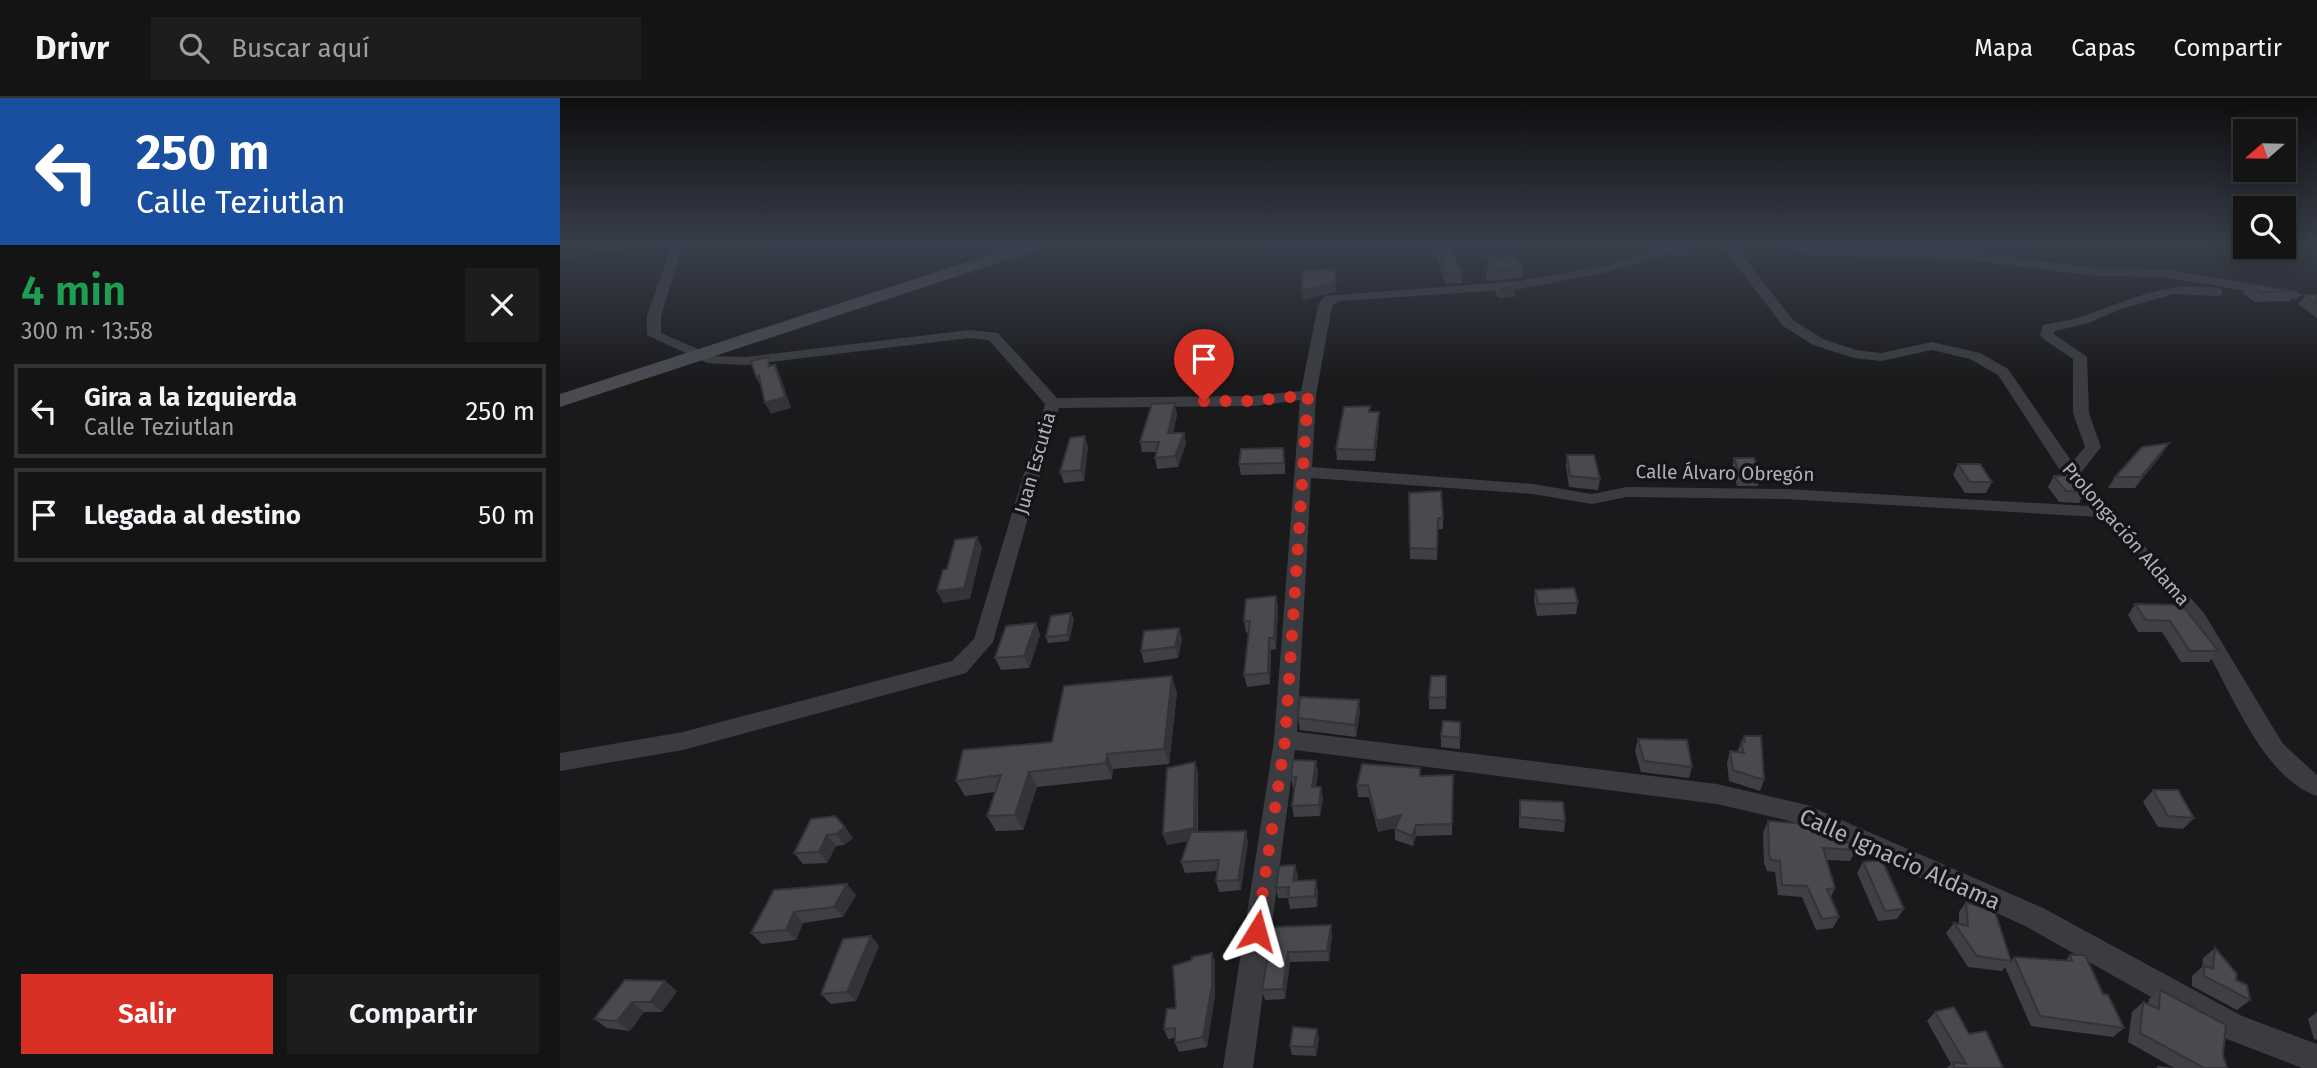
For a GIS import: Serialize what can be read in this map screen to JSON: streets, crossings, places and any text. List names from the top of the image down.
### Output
{
  "streets": {
    "street": [
      "Juan Escutia",
      "Calle Álvaro Obregón",
      "Prolongación Aldama",
      "Calle Ignacio Aldama"
    ]
  },
  "crossings": [
    ["Calle Álvaro Obregón", "Prolongación Aldama"]
  ],
  "north": "left",
  "page": {
    "header": "Drivr",
    "search": "Buscar aquí",
    "nav": ["Mapa", "Capas", "Compartir"],
    "turn": ["250 m", "Calle Teziutlan"],
    "heading": ["4 min", "300 m · 13:58"],
    "list": [
      {
        "name": "Gira a la izquierda",
        "note": "Calle Teziutlan",
        "value": "250 m"
      },
      {
        "name": "Llegada al destino",
        "value": "50 m"
      }
    ],
    "buttons": ["Salir", "Compartir"]
  }
}
